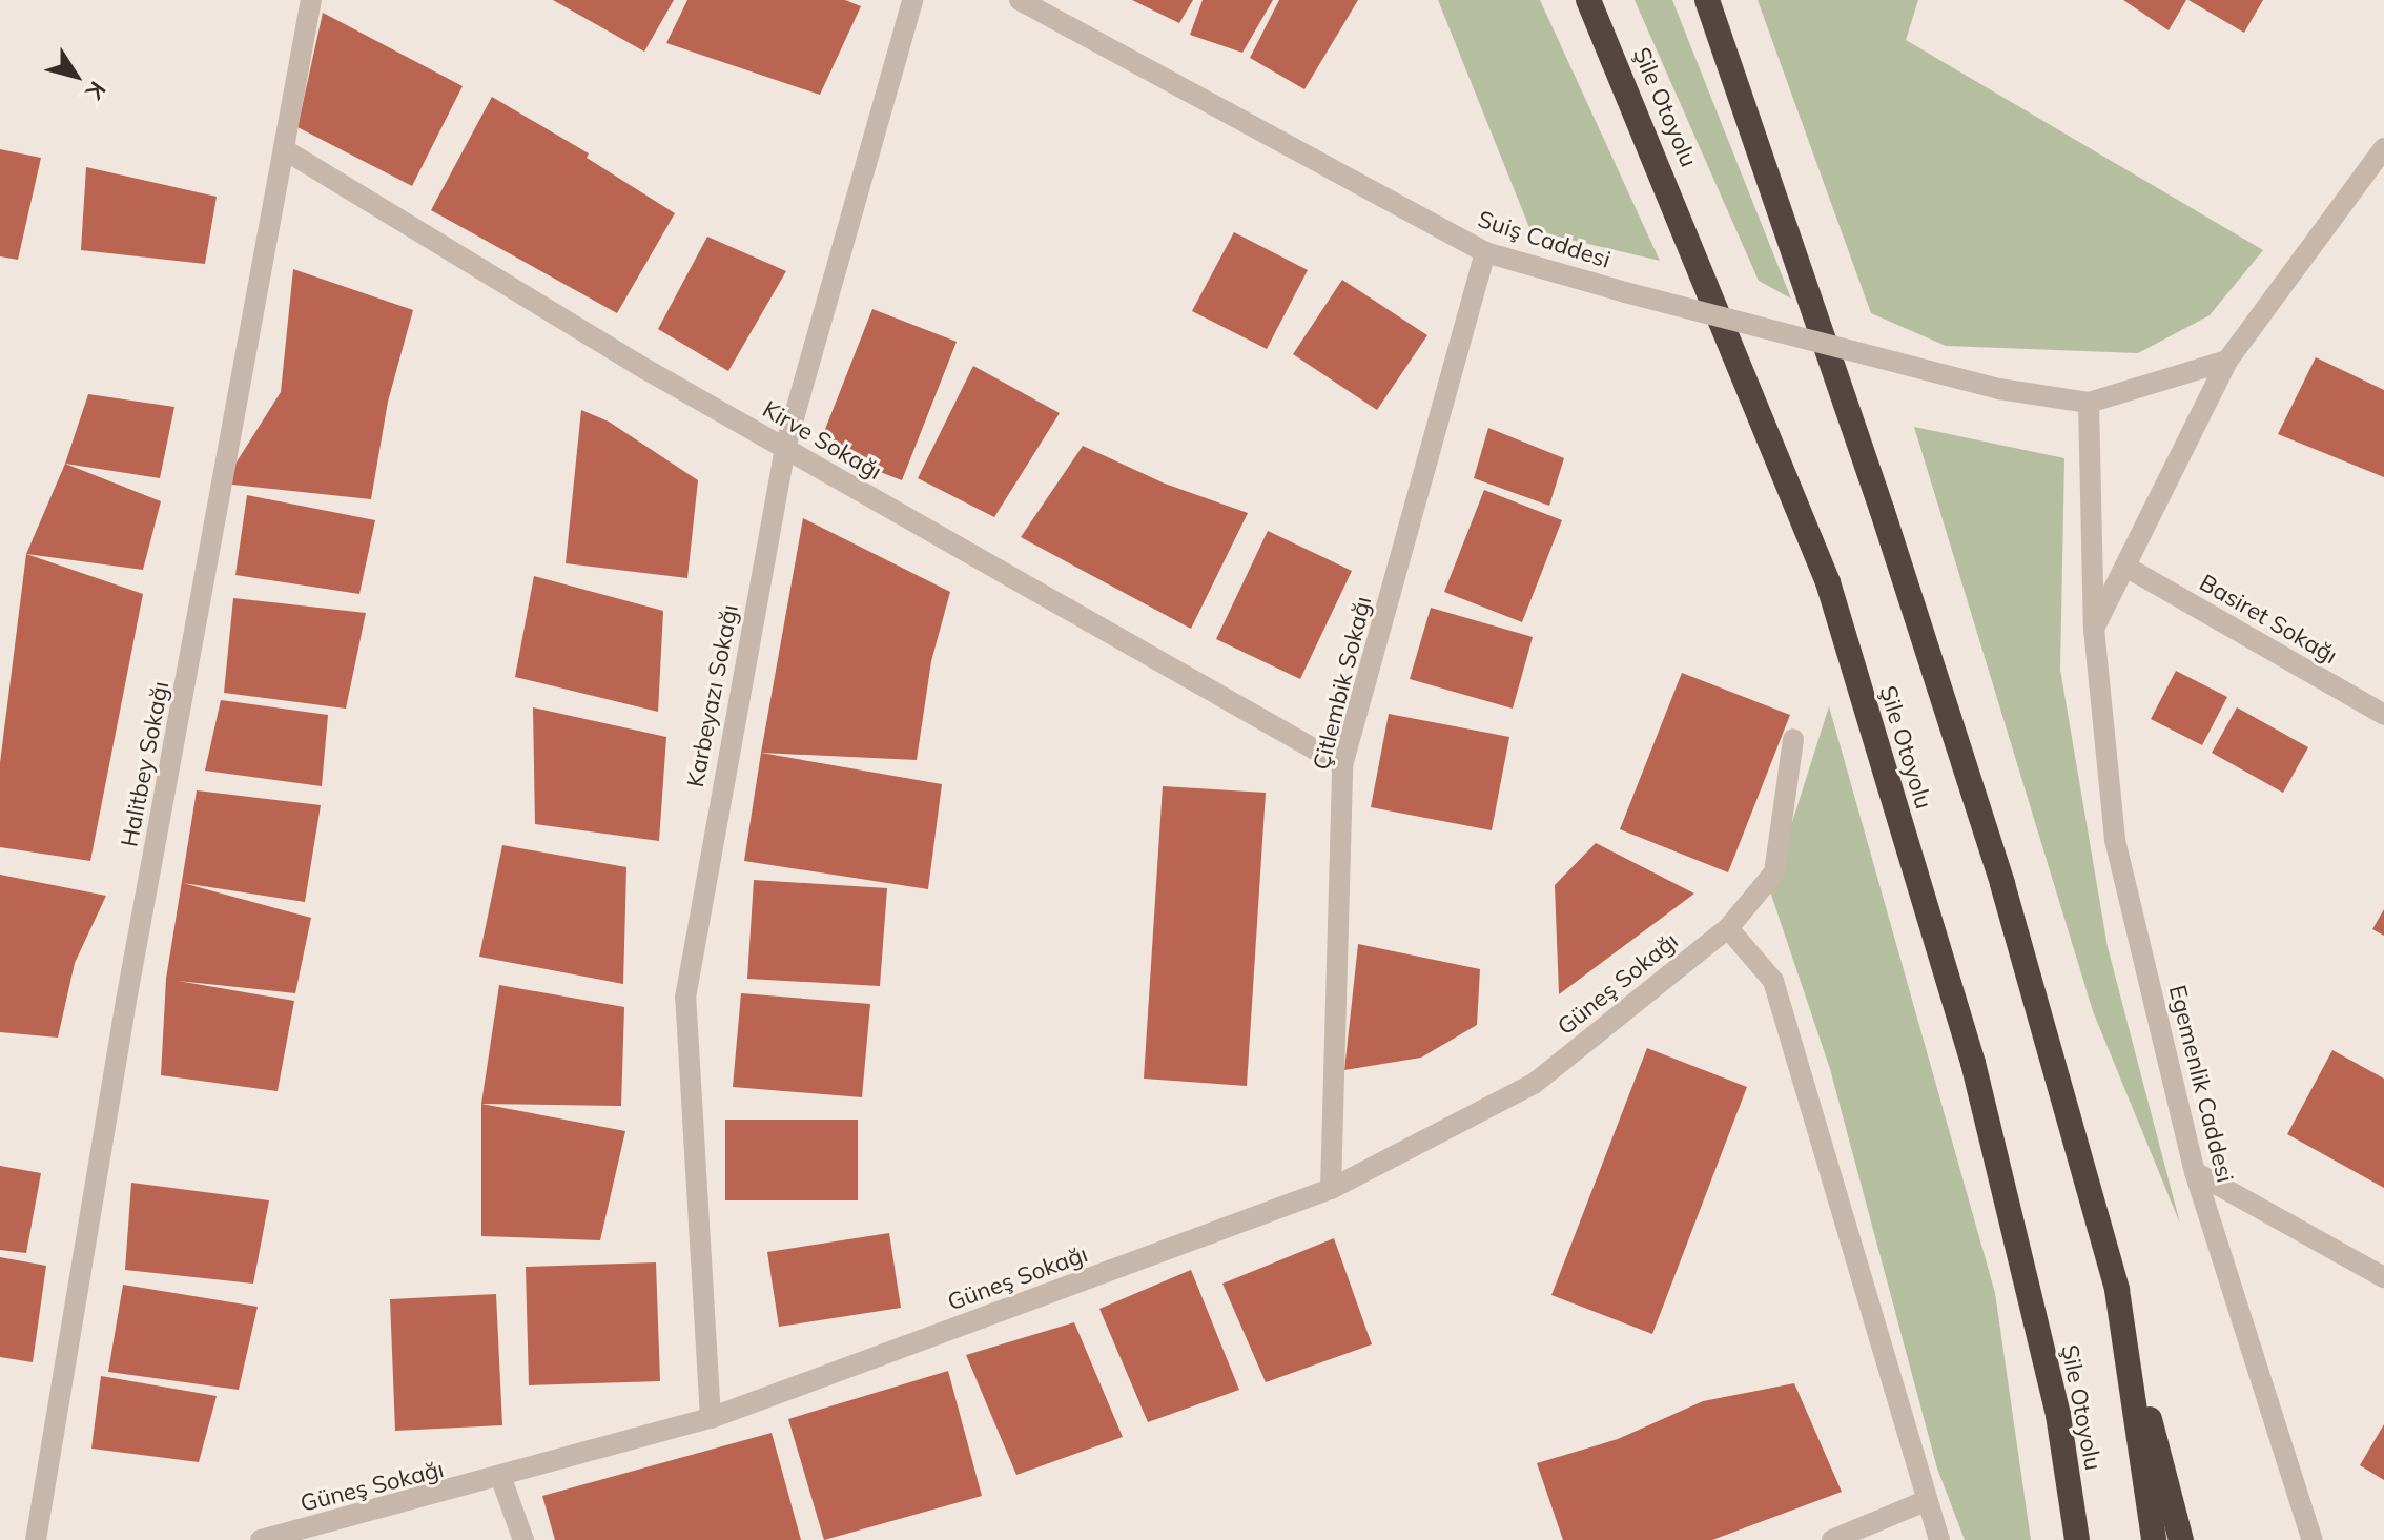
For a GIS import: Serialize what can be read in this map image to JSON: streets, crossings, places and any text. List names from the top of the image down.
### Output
{
  "streets": {
    "highway": ["Şile Otoyolu"],
    "street": [
      "Suiş Caddesi",
      "Kirve Sokağı",
      "Basiret Sokağı",
      "Çitlembik Sokağı",
      "Karbeyazı Sokağı",
      "Halitbey Sokağı",
      "Güneş Sokağı",
      "Egemenlik Caddesi"
    ]
  },
  "crossings": [
    ["Suiş Caddesi", "Çitlembik Sokağı"],
    ["Suiş Caddesi", "Egemenlik Caddesi"],
    ["Kirve Sokağı", "Çitlembik Sokağı"],
    ["Kirve Sokağı", "Karbeyazı Sokağı"],
    ["Kirve Sokağı", "Halitbey Sokağı"],
    ["Çitlembik Sokağı", "Güneş Sokağı"],
    ["Karbeyazı Sokağı", "Güneş Sokağı"]
  ],
  "north": "bottom right"
}
